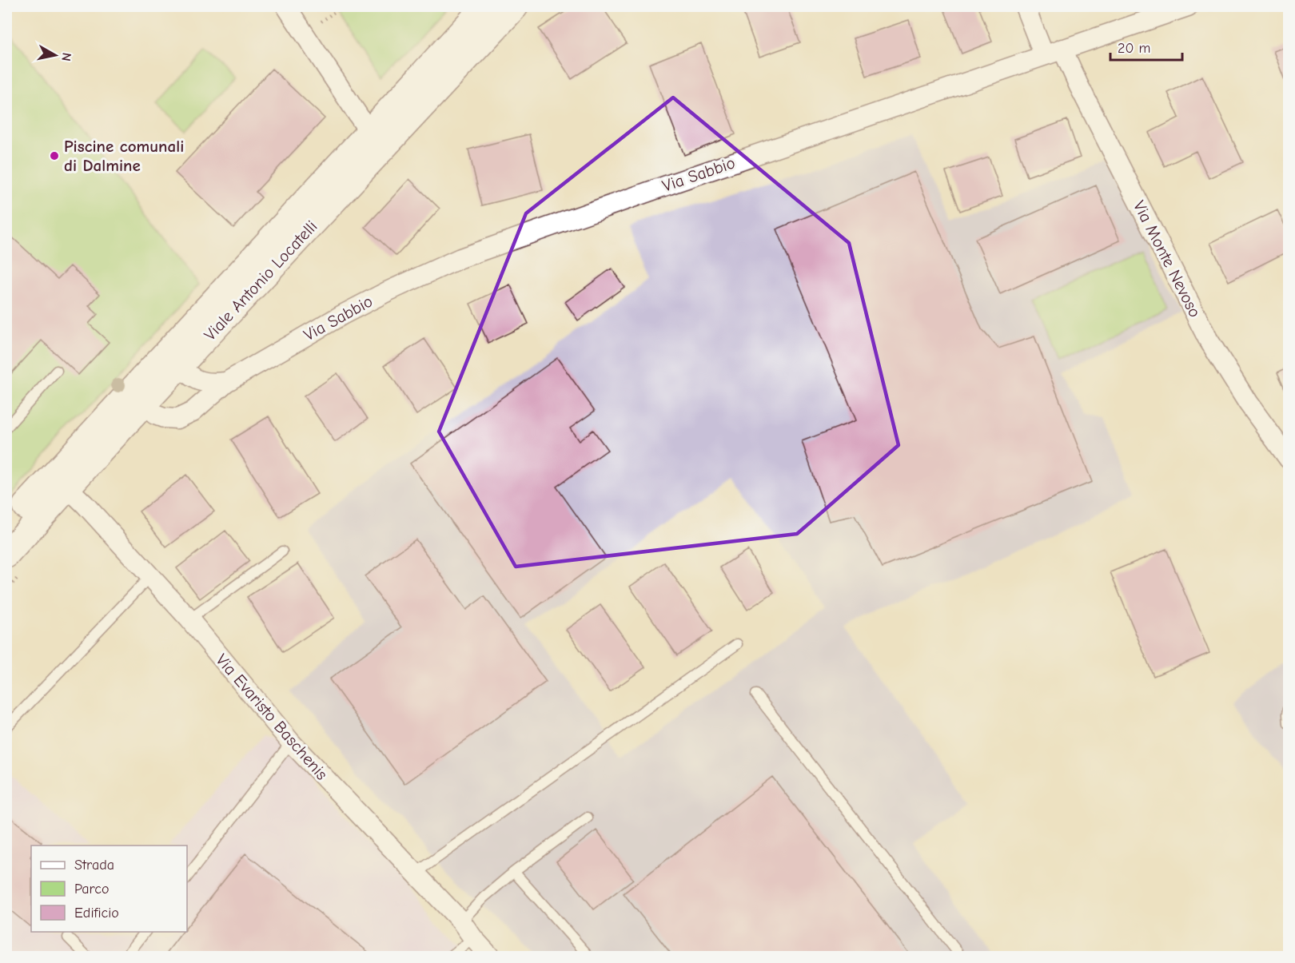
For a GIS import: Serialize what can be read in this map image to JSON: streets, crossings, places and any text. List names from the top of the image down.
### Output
{
  "streets": {
    "street": [
      "Via Sabbio",
      "Via Monte Nevoso",
      "Viale Antonio Locatelli",
      "Via Evaristo Baschenis"
    ]
  },
  "crossings": [
    ["Via Sabbio", "Via Monte Nevoso"],
    ["Via Sabbio", "Viale Antonio Locatelli"],
    ["Viale Antonio Locatelli", "Via Evaristo Baschenis"]
  ],
  "places": ["Piscine comunali di Dalmine"],
  "legend": ["Strada", "Parco", "Edificio"],
  "scale_bar": "20 m",
  "north": "right"
}
